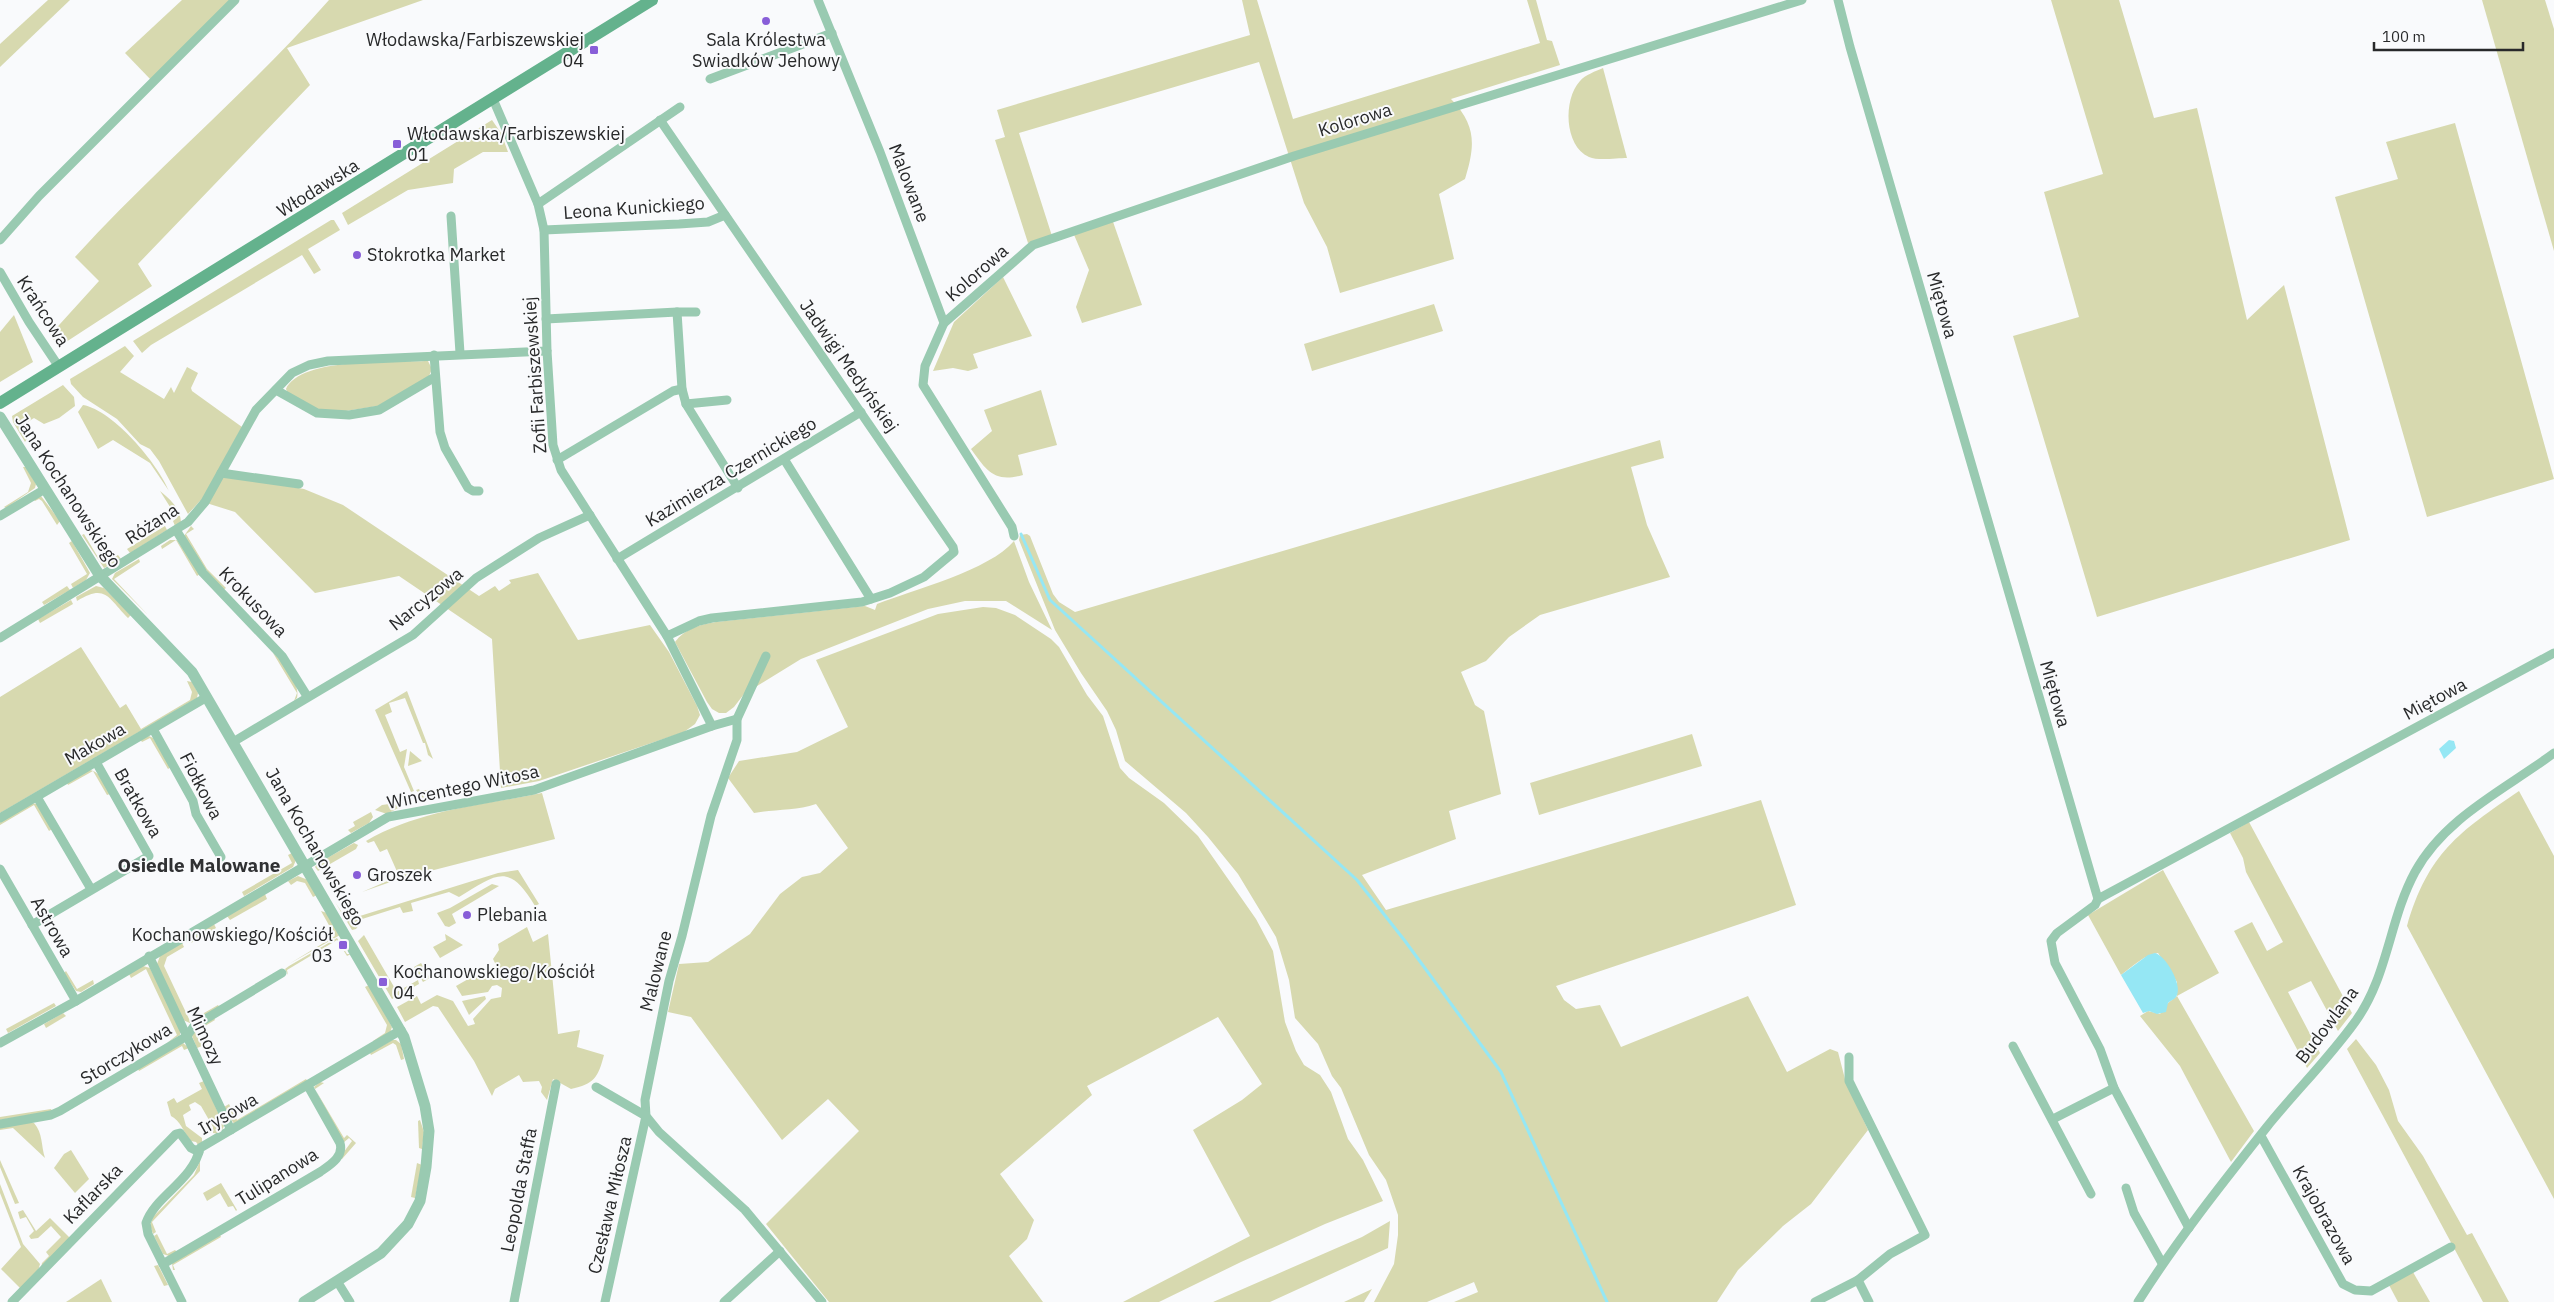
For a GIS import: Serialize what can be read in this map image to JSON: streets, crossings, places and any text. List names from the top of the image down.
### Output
{
  "streets": {
    "main road": ["Włodawska"],
    "street": [
      "Kolorowa",
      "Malowane",
      "Leona Kunickiego",
      "Miętowa",
      "Krańcowa",
      "Jadwigi Medyńskiej",
      "Zofii Farbiszewskiej",
      "Kazimierza Czernickiego",
      "Jana Kochanowskiego",
      "Różana",
      "Narcyzowa",
      "Krokusowa",
      "Makowa",
      "Fiołkowa",
      "Wincentego Witosa",
      "Bratkowa",
      "Astrowa",
      "Budowlana",
      "Mimozy",
      "Storczykowa",
      "Irysowa",
      "Tulipanowa",
      "Leopolda Staffa",
      "Kaflarska",
      "Czesława Miłosza",
      "Krajobrazowa"
    ]
  },
  "crossings": [
    ["Kolorowa", "Malowane"],
    ["Malowane", "Wincentego Witosa"],
    ["Malowane", "Czesława Miłosza"],
    ["Włodawska", "Krańcowa"],
    ["Włodawska", "Zofii Farbiszewskiej"],
    ["Leona Kunickiego", "Jadwigi Medyńskiej"],
    ["Leona Kunickiego", "Zofii Farbiszewskiej"],
    ["Jadwigi Medyńskiej", "Kazimierza Czernickiego"],
    ["Zofii Farbiszewskiej", "Kazimierza Czernickiego"],
    ["Zofii Farbiszewskiej", "Różana"],
    ["Zofii Farbiszewskiej", "Narcyzowa"],
    ["Jana Kochanowskiego", "Różana"],
    ["Jana Kochanowskiego", "Narcyzowa"],
    ["Jana Kochanowskiego", "Makowa"],
    ["Jana Kochanowskiego", "Wincentego Witosa"],
    ["Jana Kochanowskiego", "Irysowa"],
    ["Różana", "Krokusowa"],
    ["Narcyzowa", "Krokusowa"],
    ["Makowa", "Fiołkowa"],
    ["Makowa", "Bratkowa"],
    ["Wincentego Witosa", "Astrowa"],
    ["Wincentego Witosa", "Mimozy"],
    ["Bratkowa", "Astrowa"],
    ["Budowlana", "Krajobrazowa"],
    ["Mimozy", "Storczykowa"],
    ["Mimozy", "Irysowa"],
    ["Irysowa", "Tulipanowa"],
    ["Irysowa", "Kaflarska"]
  ],
  "districts": ["Osiedle Malowane"],
  "places": {
    "other": [
      "Sala Królestwa Swiadków Jehowy",
      "Stokrotka Market",
      "Groszek",
      "Plebania"
    ],
    "transit": [
      "Włodawska/Farbiszewskiej 04",
      "Włodawska/Farbiszewskiej 01",
      "Kochanowskiego/Kościół 03",
      "Kochanowskiego/Kościół 04"
    ]
  },
  "scale_bar": "100 m"
}
